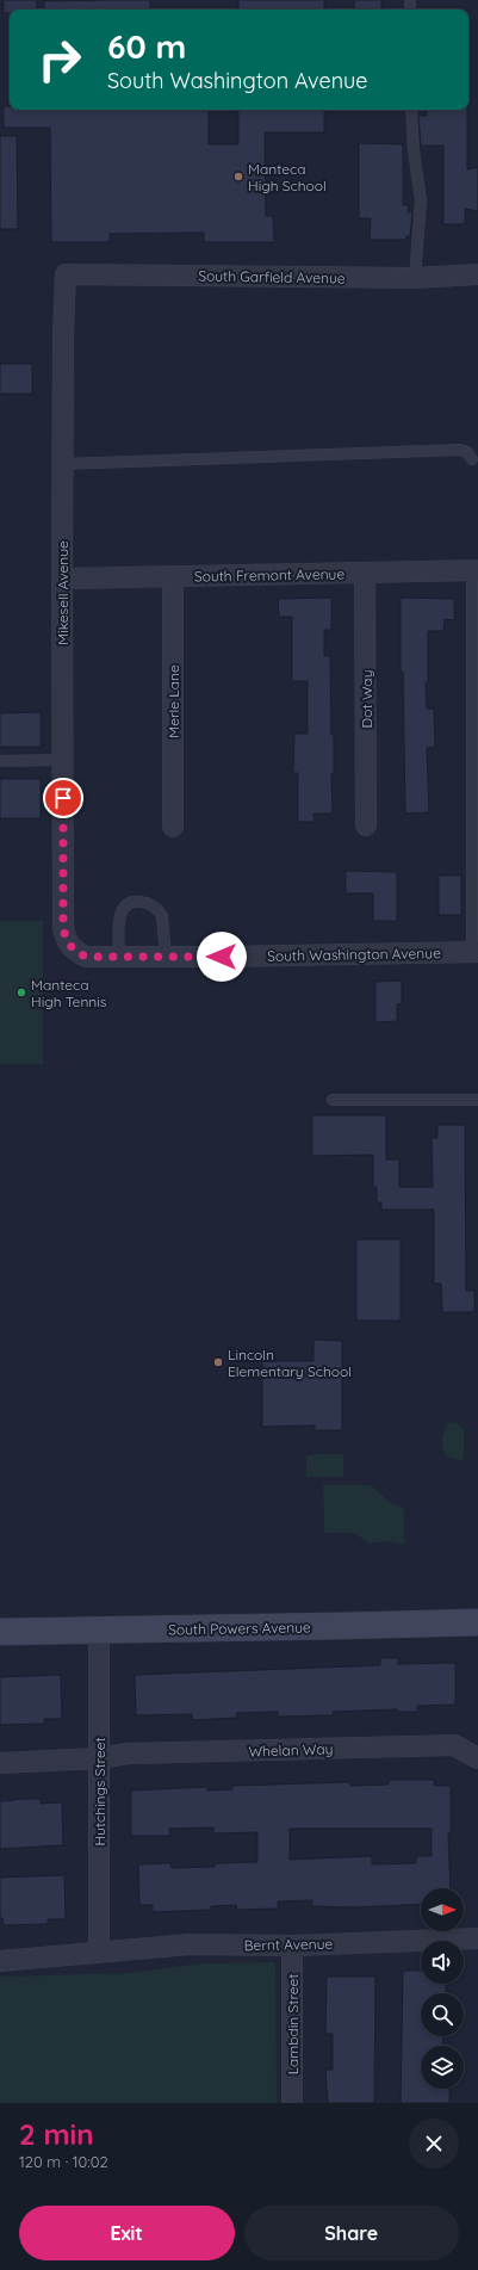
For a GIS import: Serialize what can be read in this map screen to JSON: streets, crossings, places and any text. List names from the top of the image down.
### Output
{
  "streets": {
    "street": [
      "South Garfield Avenue",
      "South Fremont Avenue",
      "Mikesell Avenue",
      "Dot Way",
      "Merle Lane",
      "South Washington Avenue",
      "South Powers Avenue",
      "Whelan Way",
      "Hutchings Street",
      "Bernt Avenue",
      "Lambdin Street"
    ]
  },
  "crossings": [
    ["South Garfield Avenue", "Mikesell Avenue"],
    ["South Fremont Avenue", "Mikesell Avenue"],
    ["South Fremont Avenue", "Dot Way"],
    ["South Fremont Avenue", "Merle Lane"],
    ["Mikesell Avenue", "South Washington Avenue"],
    ["South Powers Avenue", "Hutchings Street"],
    ["Whelan Way", "Hutchings Street"],
    ["Hutchings Street", "Bernt Avenue"],
    ["Bernt Avenue", "Lambdin Street"]
  ],
  "places": ["Manteca High School", "Manteca High Tennis", "Lincoln Elementary School"],
  "north": "right",
  "page": {
    "turn": ["60 m", "South Washington Avenue"],
    "heading": ["2 min", "120 m · 10:02"],
    "buttons": ["Exit", "Share"]
  }
}
